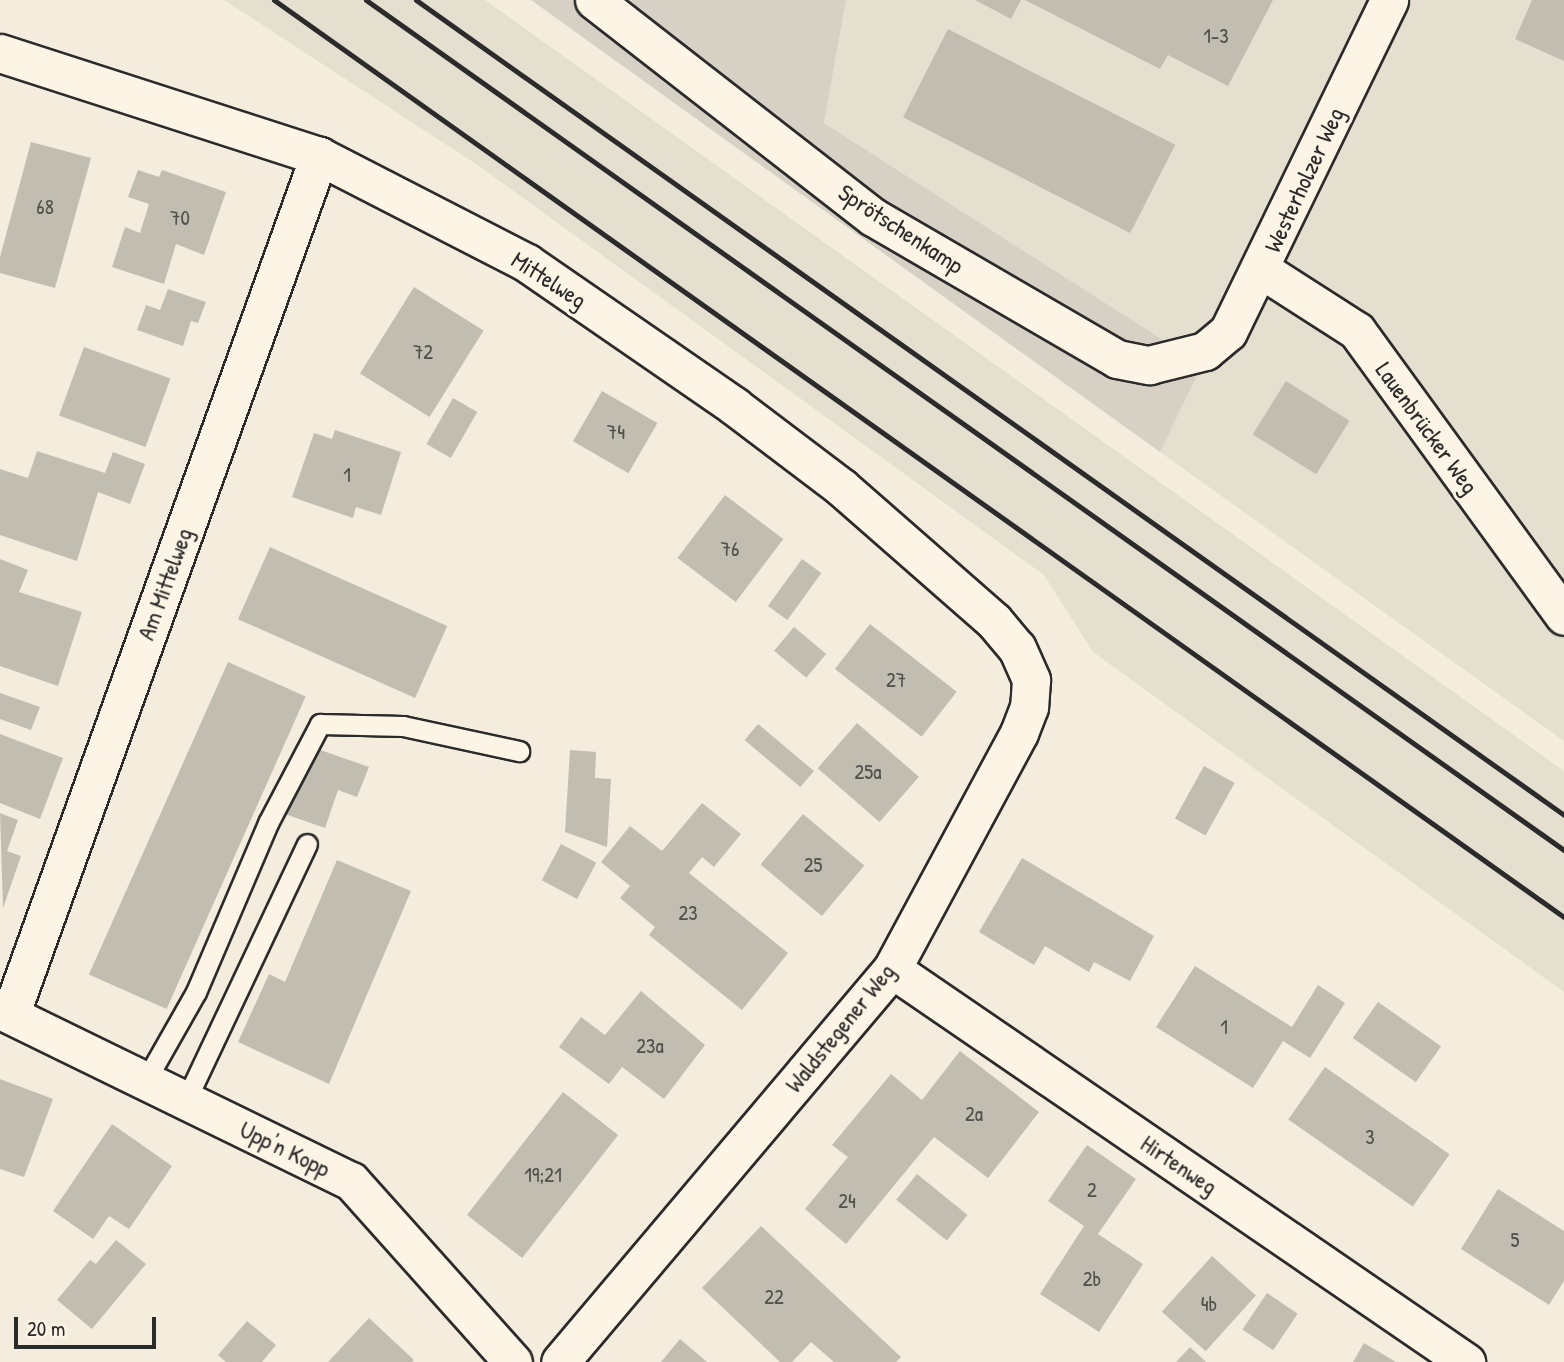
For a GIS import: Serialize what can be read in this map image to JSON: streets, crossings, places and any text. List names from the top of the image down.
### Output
{
  "streets": {
    "street": [
      "Westerholzer Weg",
      "Sprötschenkamp",
      "Mittelweg",
      "Lauenbrücker Weg",
      "Am Mittelweg",
      "Waldstegener Weg",
      "Upp'n Kopp",
      "Hirtenweg"
    ]
  },
  "crossings": [
    ["Westerholzer Weg", "Sprötschenkamp"],
    ["Westerholzer Weg", "Lauenbrücker Weg"],
    ["Mittelweg", "Am Mittelweg"],
    ["Mittelweg", "Waldstegener Weg"],
    ["Am Mittelweg", "Upp'n Kopp"],
    ["Waldstegener Weg", "Hirtenweg"]
  ],
  "house_numbers": [
    "1-3",
    "68",
    "70",
    "72",
    "74",
    "1",
    "76",
    "27",
    "25a",
    "25",
    "23",
    "1",
    "23a",
    "2a",
    "3",
    "19;21",
    "2",
    "24",
    "5",
    "2b",
    "22",
    "4b"
  ],
  "scale_bar": "20 m"
}
